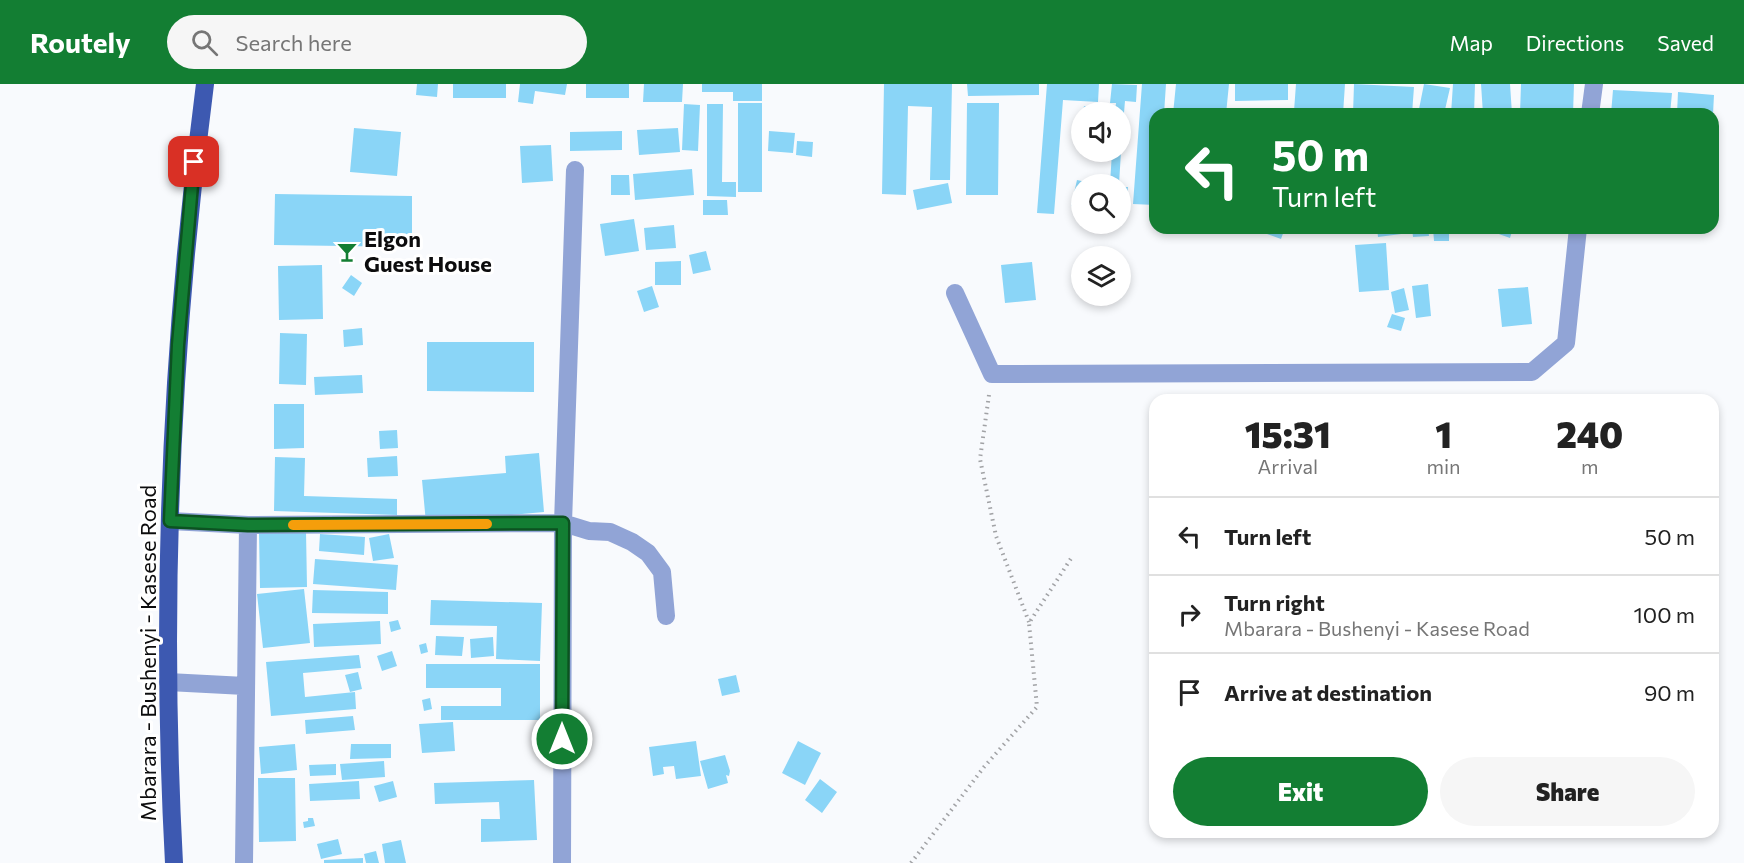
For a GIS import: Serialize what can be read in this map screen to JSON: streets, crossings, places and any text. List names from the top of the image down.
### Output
{
  "streets": {
    "main road": ["Mbarara - Bushenyi - Kasese Road"]
  },
  "places": {
    "bar": ["Elgon Guest House"]
  },
  "page": {
    "header": "Routely",
    "search": "Search here",
    "nav": ["Map", "Directions", "Saved"],
    "turn": ["50 m", "Turn left"],
    "eta": [
      "15:31",
      "Arrival",
      "1",
      "min",
      "240",
      "m"
    ],
    "list": [
      {
        "name": "Turn left",
        "value": "50 m"
      },
      {
        "name": "Turn right",
        "note": "Mbarara - Bushenyi - Kasese Road",
        "value": "100 m"
      },
      {
        "name": "Arrive at destination",
        "value": "90 m"
      }
    ],
    "buttons": ["Exit", "Share"]
  }
}
